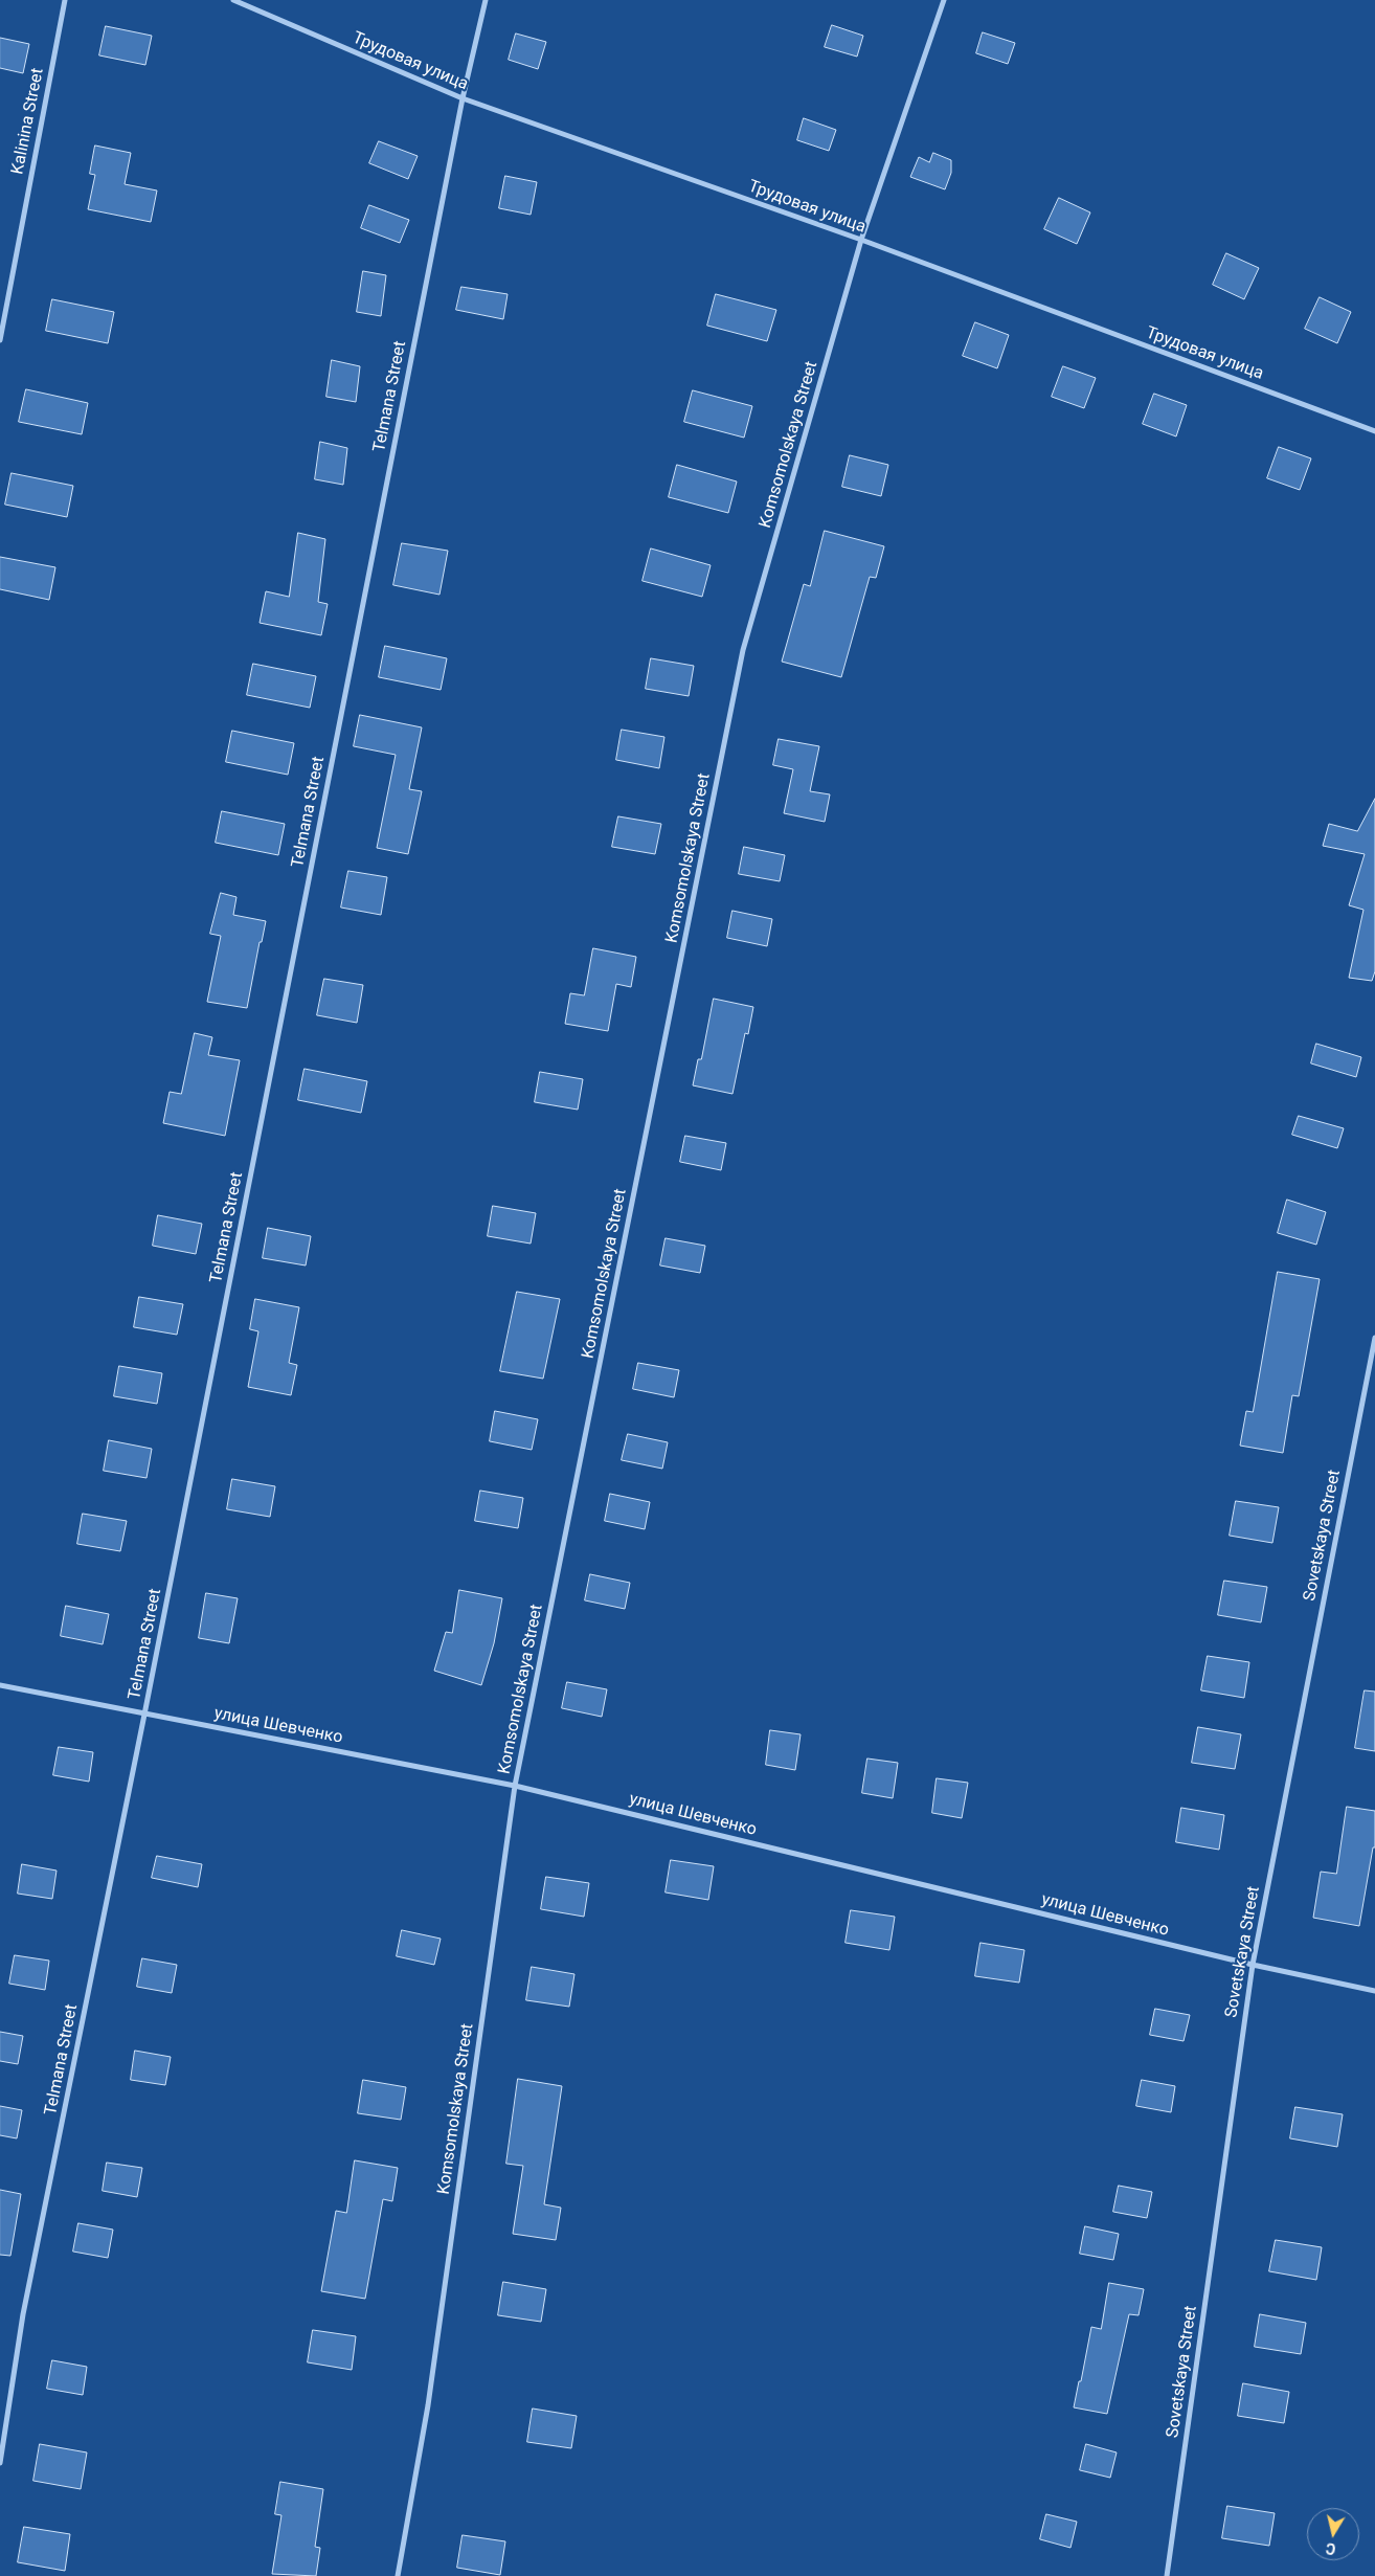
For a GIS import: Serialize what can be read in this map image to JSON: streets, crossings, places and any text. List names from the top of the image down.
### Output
{
  "streets": {
    "street": [
      "Трудовая улица",
      "Kalinina Street",
      "Telmana Street",
      "Komsomolskaya Street",
      "Sovetskaya Street",
      "улица Шевченко"
    ]
  },
  "crossings": [
    ["Трудовая улица", "Telmana Street"],
    ["Трудовая улица", "Komsomolskaya Street"],
    ["Telmana Street", "улица Шевченко"],
    ["Komsomolskaya Street", "улица Шевченко"],
    ["Sovetskaya Street", "улица Шевченко"]
  ],
  "north": "bottom"
}
